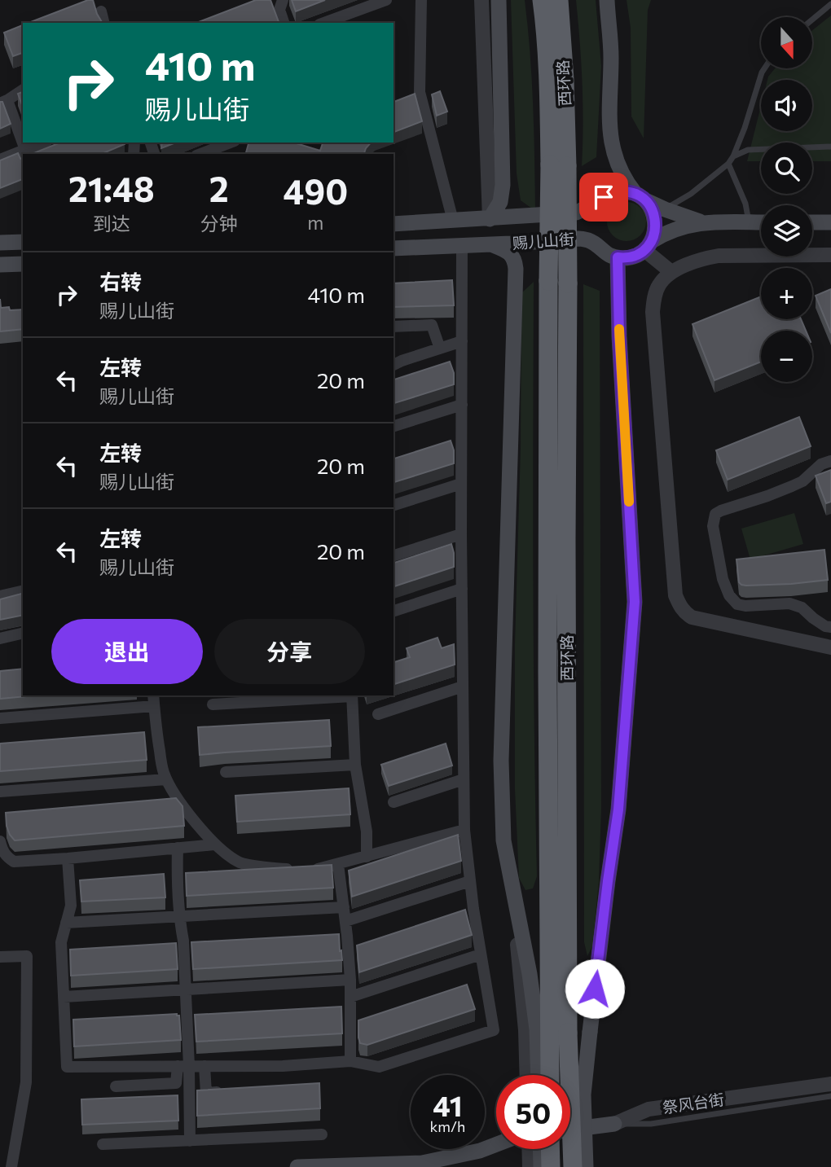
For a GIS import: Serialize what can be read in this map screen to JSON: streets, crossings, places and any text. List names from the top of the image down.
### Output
{
  "streets": {
    "highway": ["西环路"],
    "main road": ["赐儿山街", "祭风台街"]
  },
  "north": "bottom",
  "page": {
    "map_buttons": ["+", "−"],
    "turn": ["410 m", "赐儿山街"],
    "eta": [
      "21:48",
      "到达",
      "2",
      "分钟",
      "490",
      "m"
    ],
    "list": [
      {
        "name": "右转",
        "note": "赐儿山街",
        "value": "410 m"
      },
      {
        "name": "左转",
        "note": "赐儿山街",
        "value": "20 m"
      },
      {
        "name": "左转",
        "note": "赐儿山街",
        "value": "20 m"
      },
      {
        "name": "左转",
        "note": "赐儿山街",
        "value": "20 m"
      }
    ],
    "buttons": ["退出", "分享"],
    "speed": "41 km/h",
    "limit": "50"
  }
}
